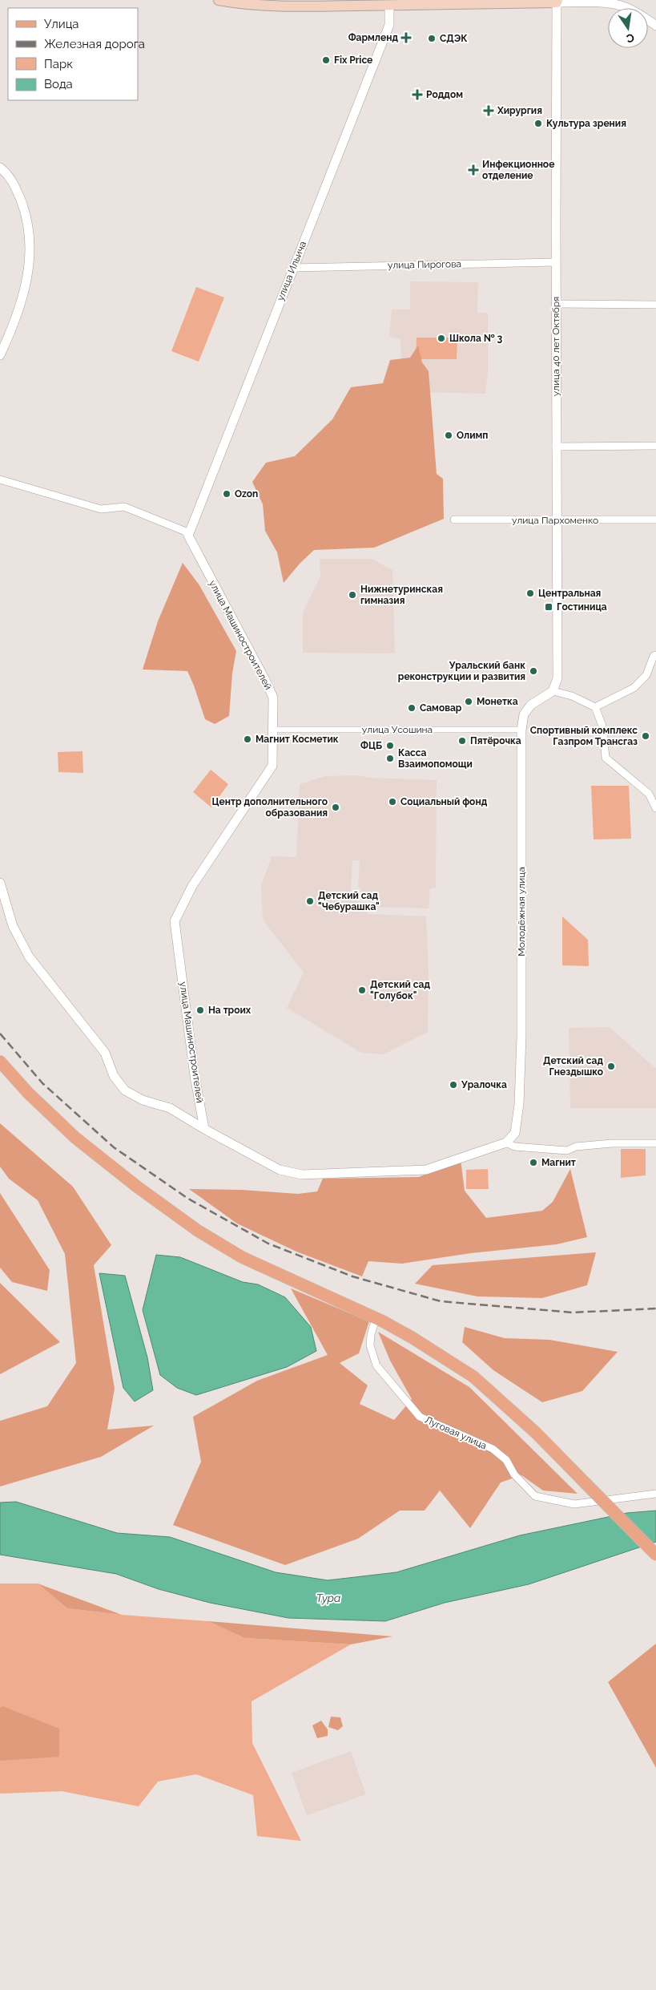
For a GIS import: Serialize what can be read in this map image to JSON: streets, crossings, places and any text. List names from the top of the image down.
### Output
{
  "streets": {
    "street": [
      "улица Пирогова",
      "улица Ильича",
      "улица 40 лет Октября",
      "улица Пархоменко",
      "улица Машиностроителей",
      "улица Усошина",
      "Молодёжная улица",
      "Луговая улица"
    ]
  },
  "crossings": [
    ["улица Пирогова", "улица Ильича"],
    ["улица Пирогова", "улица 40 лет Октября"],
    ["улица Ильича", "улица Машиностроителей"],
    ["улица 40 лет Октября", "улица Пархоменко"],
    ["улица 40 лет Октября", "Молодёжная улица"],
    ["улица Машиностроителей", "улица Усошина"],
    ["улица Усошина", "Молодёжная улица"]
  ],
  "water": ["Тура"],
  "places": {
    "health": [
      "Фармленд",
      "Роддом",
      "Хирургия",
      "Инфекционное отделение"
    ],
    "other": [
      "СДЭК",
      "Fix Price",
      "Культура зрения",
      "Школа № 3",
      "Олимп",
      "Ozon",
      "Центральная",
      "Нижнетуринская гимназия",
      "Уральский банк реконструкции и развития",
      "Монетка",
      "Самовар",
      "Спортивный комплекс Газпром Трансгаз",
      "Магнит Косметик",
      "Пятёрочка",
      "ФЦБ",
      "Касса Взаимопомощи",
      "Социальный фонд",
      "Центр дополнительного образования",
      "Детский сад \"Чебурашка\"",
      "Детский сад \"Голубок\"",
      "На троих",
      "Детский сад Гнездышко",
      "Уралочка",
      "Магнит"
    ],
    "transit": ["Гостиница"]
  },
  "legend": [
    "Улица",
    "Железная дорога",
    "Парк",
    "Вода"
  ],
  "north": "bottom"
}
